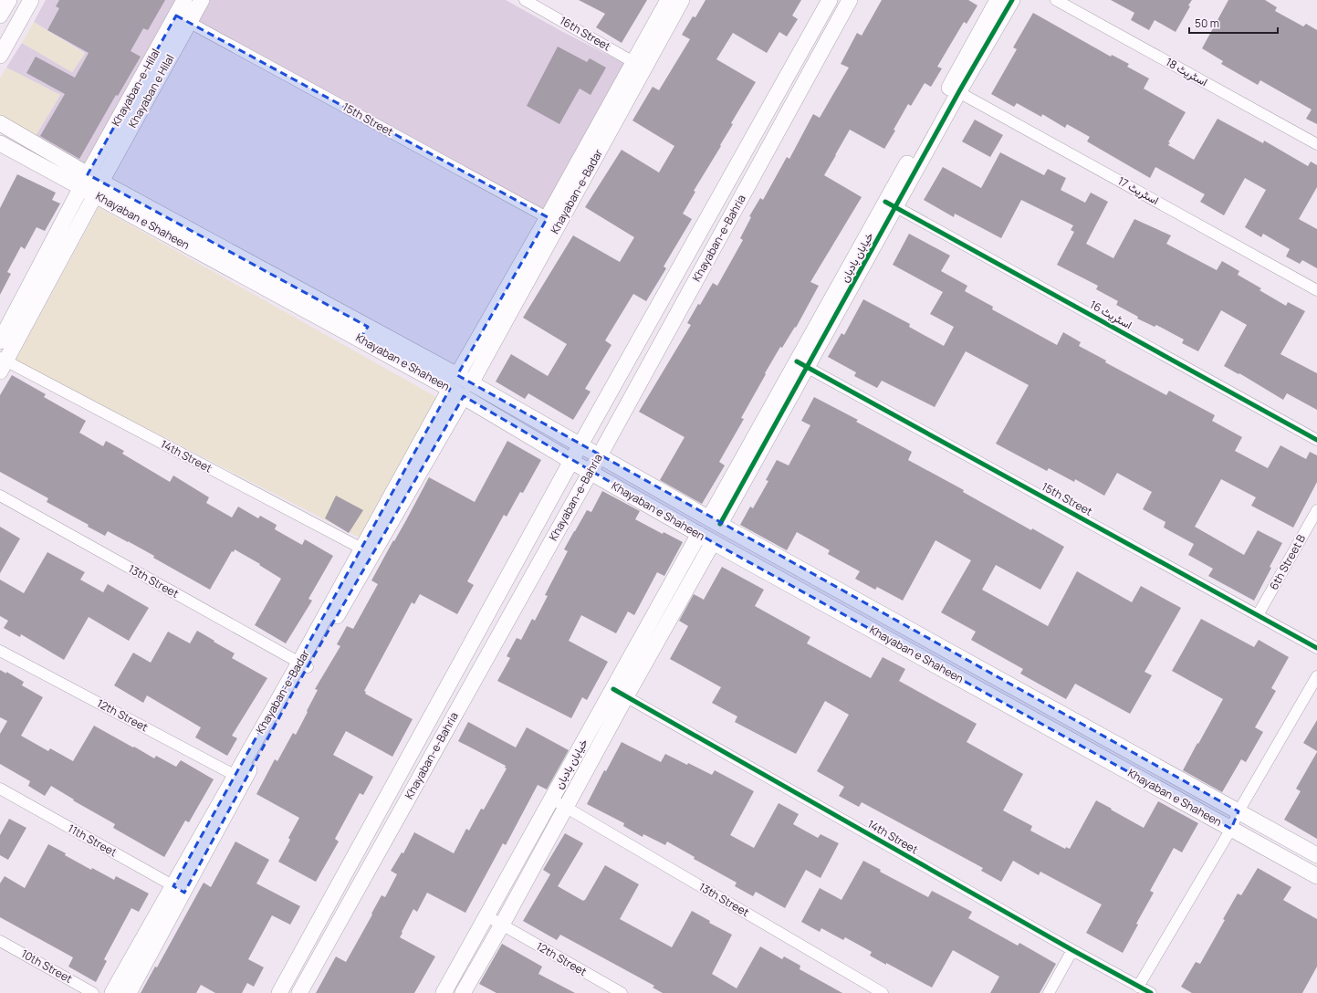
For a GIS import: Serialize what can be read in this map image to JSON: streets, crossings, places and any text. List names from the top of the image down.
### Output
{
  "streets": {
    "main road": [
      "Khayaban-e-Hilal",
      "Khayaban-e-Badar",
      "Khayaban e Shaheen",
      "Khayaban-e-Bahria",
      "خیابان بادبان"
    ],
    "street": [
      "16th Street",
      "اسٹریٹ 18",
      "15th Street",
      "اسٹریٹ 17",
      "اسٹریٹ 16",
      "14th Street",
      "6th Street B",
      "13th Street",
      "12th Street",
      "11th Street",
      "10th Street"
    ]
  },
  "crossings": [
    ["16th Street", "Khayaban-e-Badar"],
    ["Khayaban-e-Hilal", "15th Street"],
    ["Khayaban-e-Hilal", "Khayaban e Shaheen"],
    ["15th Street", "Khayaban-e-Badar"],
    ["15th Street", "خیابان بادبان"],
    ["15th Street", "6th Street B"],
    ["اسٹریٹ 17", "خیابان بادبان"],
    ["Khayaban-e-Badar", "Khayaban e Shaheen"],
    ["Khayaban-e-Badar", "14th Street"],
    ["Khayaban-e-Badar", "13th Street"],
    ["Khayaban-e-Badar", "12th Street"],
    ["Khayaban-e-Badar", "11th Street"],
    ["Khayaban e Shaheen", "Khayaban-e-Bahria"],
    ["Khayaban e Shaheen", "خیابان بادبان"],
    ["خیابان بادبان", "اسٹریٹ 16"],
    ["خیابان بادبان", "14th Street"],
    ["خیابان بادبان", "13th Street"],
    ["خیابان بادبان", "12th Street"]
  ],
  "scale_bar": "50 m"
}
